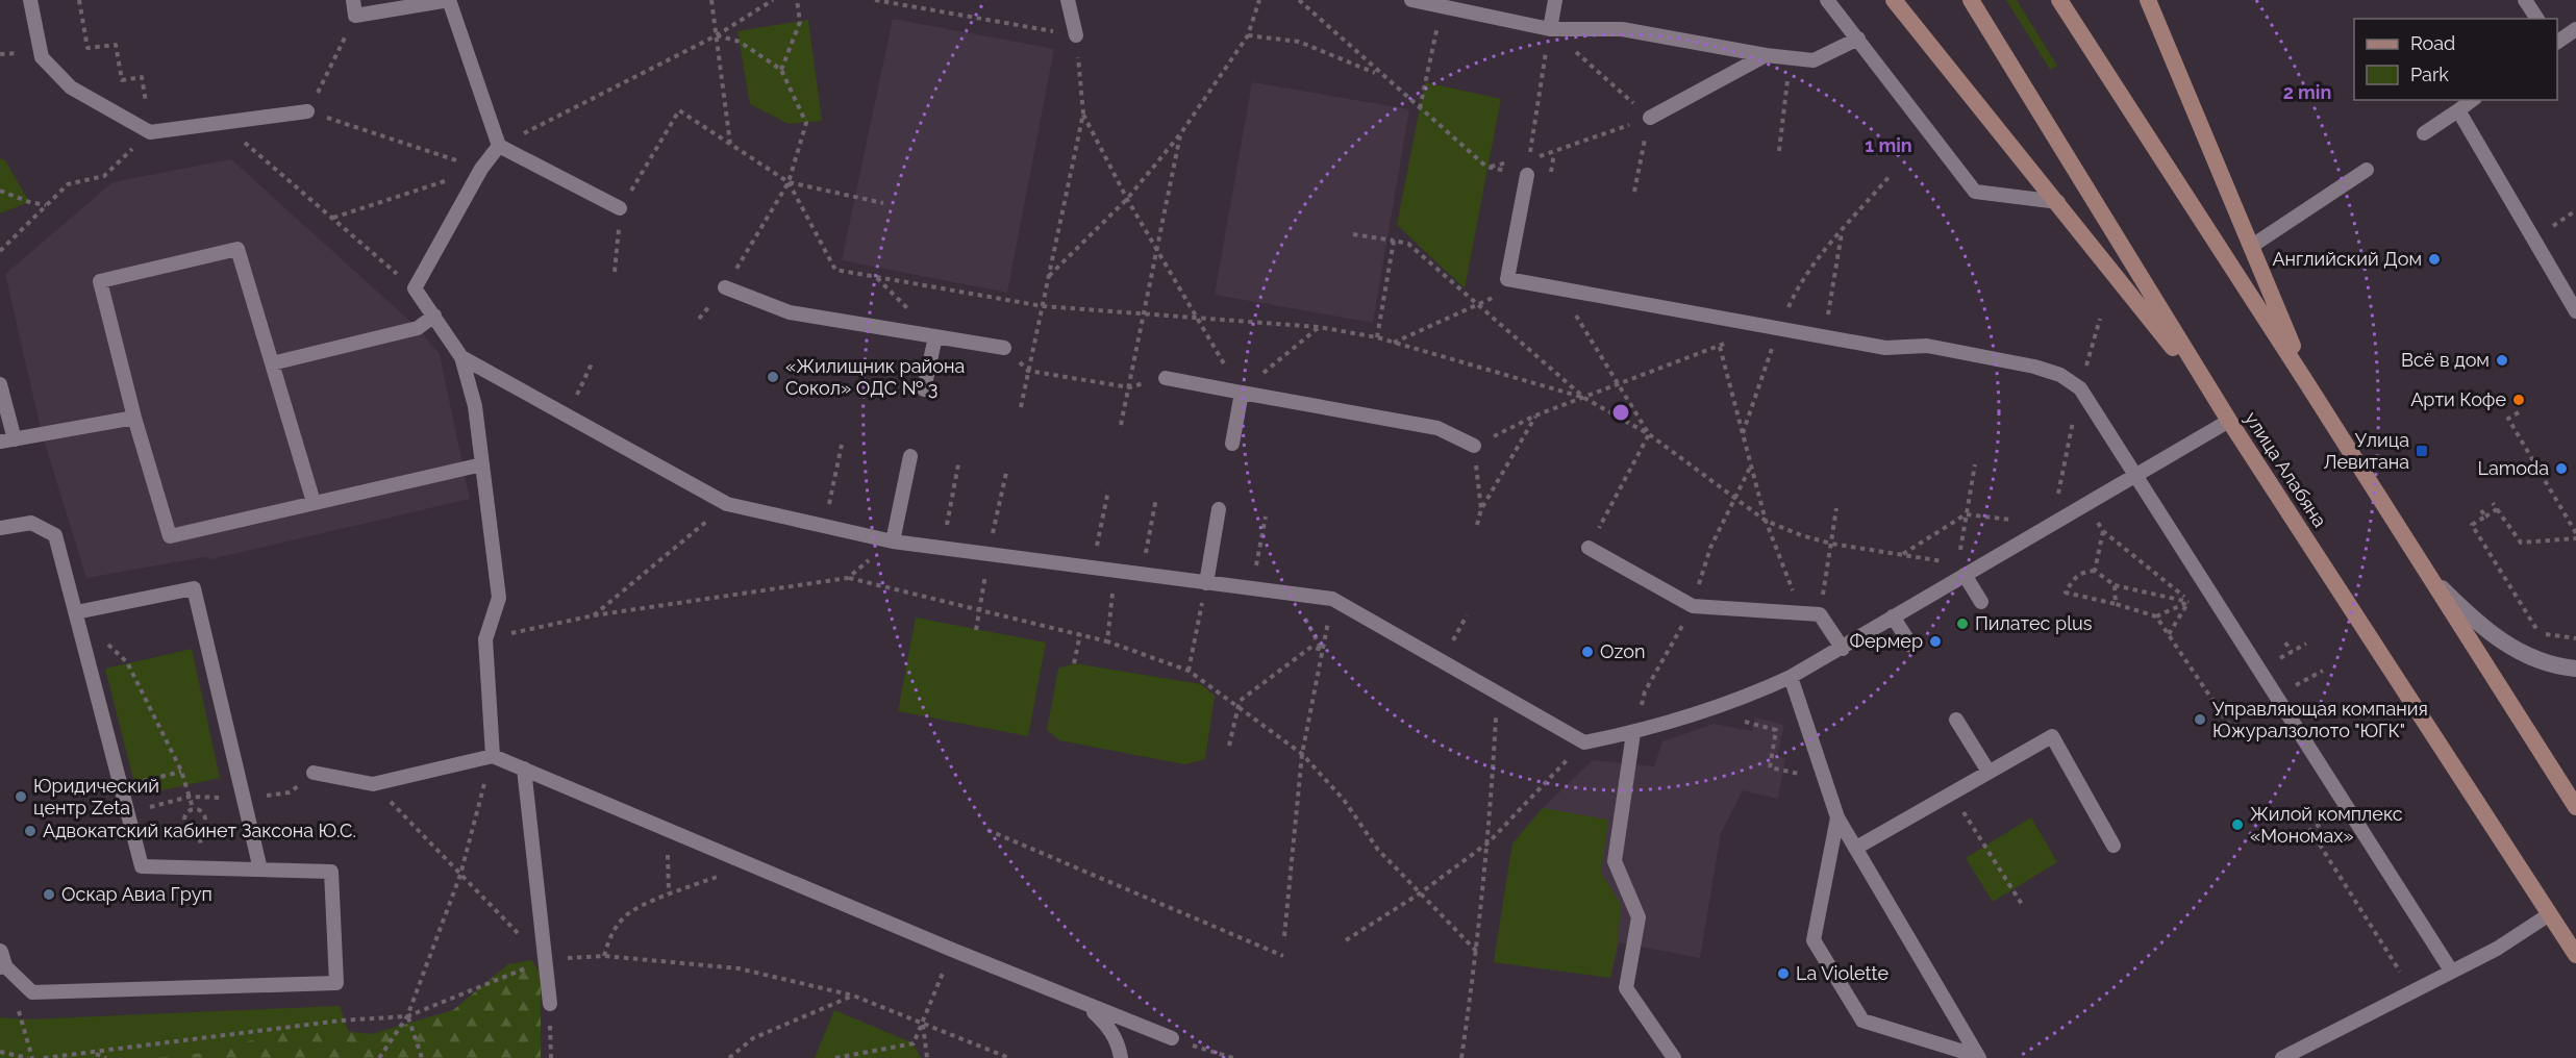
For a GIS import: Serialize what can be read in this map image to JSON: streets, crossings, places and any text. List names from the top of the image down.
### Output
{
  "streets": {
    "main road": ["улица Алабяна"]
  },
  "places": {
    "other": [
      "Английский Дом",
      "Всё в дом",
      "«Жилищник района Сокол» ОДС № 3",
      "Арти Кофе",
      "Lamoda",
      "Пилатес plus",
      "Фермер",
      "Ozon",
      "Управляющая компания Южуралзолото \"ЮГК\"",
      "Юридический центр Zeta",
      "Жилой комплекс «Мономах»",
      "Адвокатский кабинет Заксона Ю.С.",
      "Оскар Авиа Груп",
      "La Violette"
    ],
    "transit": ["Улица Левитана"]
  },
  "legend": ["Road", "Park"],
  "rings": ["2 min", "1 min"]
}
